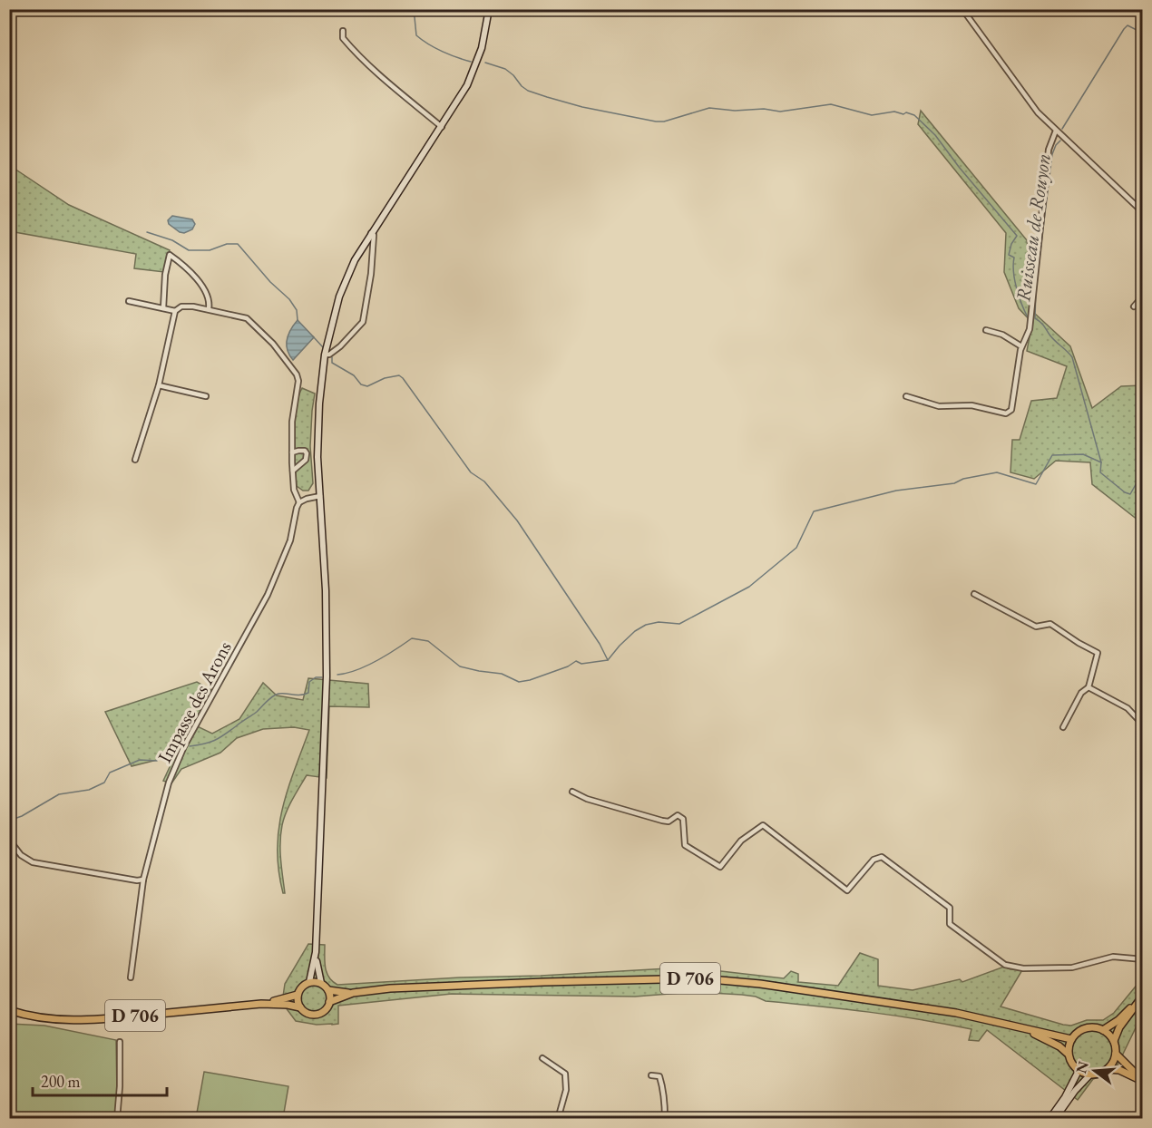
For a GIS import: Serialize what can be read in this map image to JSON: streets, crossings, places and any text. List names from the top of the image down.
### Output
{
  "streets": {
    "main road": ["D 706"],
    "street": ["Impasse des Arons"]
  },
  "water": ["Ruisseau de Rouyon"],
  "scale_bar": "200 m",
  "north": "left"
}
